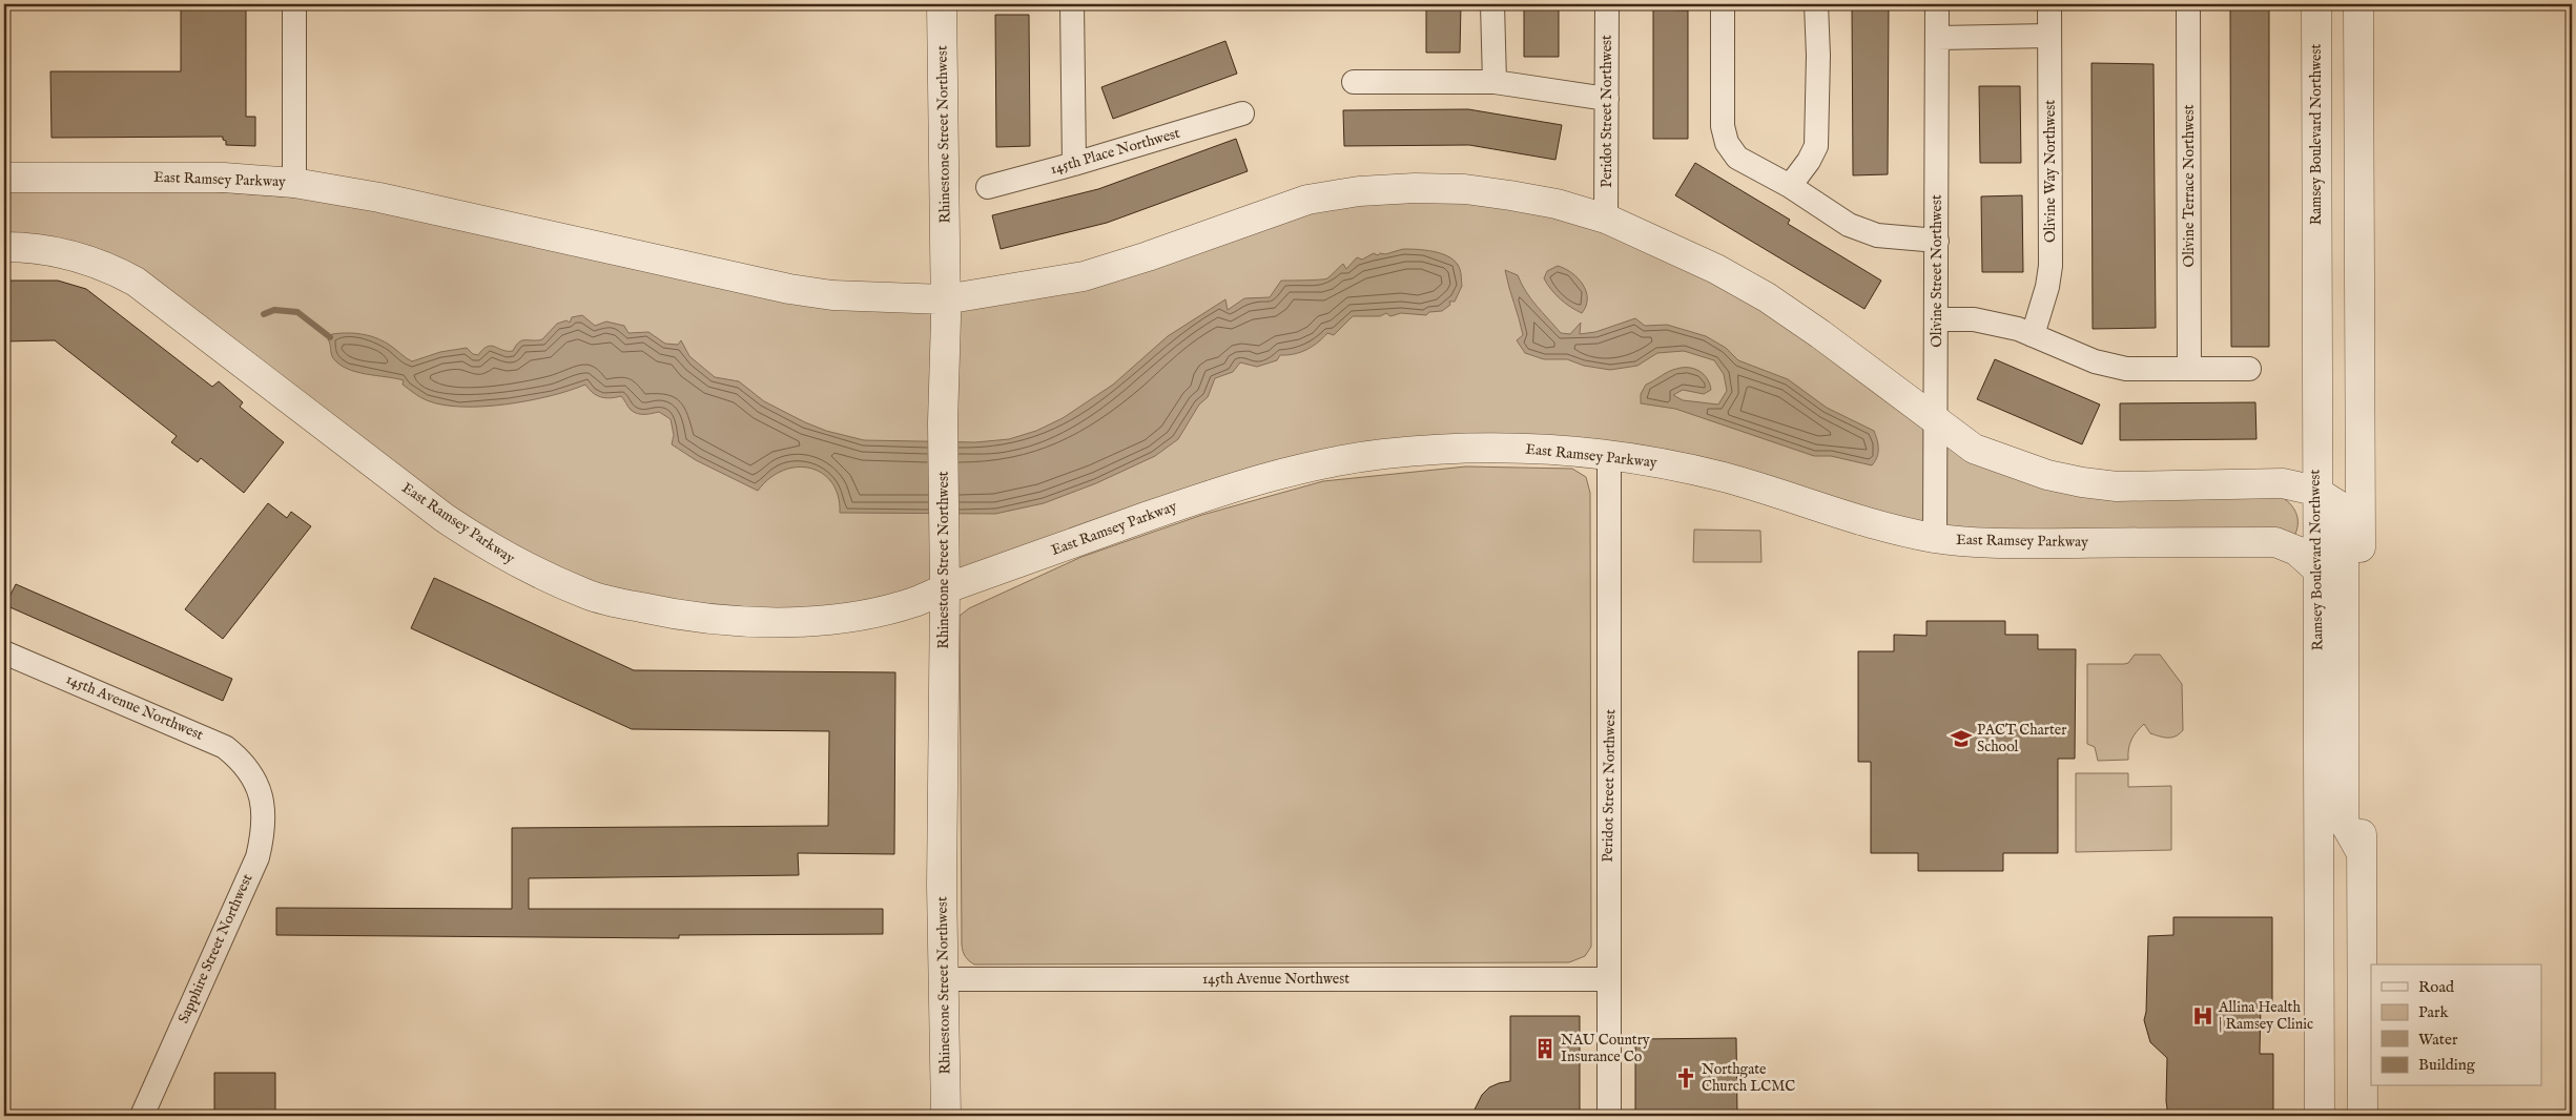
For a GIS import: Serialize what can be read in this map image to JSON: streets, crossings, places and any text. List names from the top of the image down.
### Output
{
  "streets": {
    "street": [
      "Peridot Street Northwest",
      "Rhinestone Street Northwest",
      "Ramsey Boulevard Northwest",
      "145th Place Northwest",
      "Olivine Way Northwest",
      "East Ramsey Parkway",
      "Olivine Terrace Northwest",
      "Olivine Street Northwest",
      "145th Avenue Northwest",
      "Sapphire Street Northwest"
    ]
  },
  "crossings": [
    ["Peridot Street Northwest", "East Ramsey Parkway"],
    ["Peridot Street Northwest", "145th Avenue Northwest"],
    ["Rhinestone Street Northwest", "East Ramsey Parkway"],
    ["Rhinestone Street Northwest", "145th Avenue Northwest"],
    ["Ramsey Boulevard Northwest", "East Ramsey Parkway"],
    ["East Ramsey Parkway", "Olivine Street Northwest"],
    ["145th Avenue Northwest", "Sapphire Street Northwest"]
  ],
  "places": {
    "school or university": ["PACT Charter School"],
    "hospital": ["Allina Health | Ramsey Clinic"],
    "building": ["NAU Country Insurance Co"],
    "church": ["Northgate Church LCMC"]
  },
  "legend": [
    "Road",
    "Park",
    "Water",
    "Building"
  ]
}
